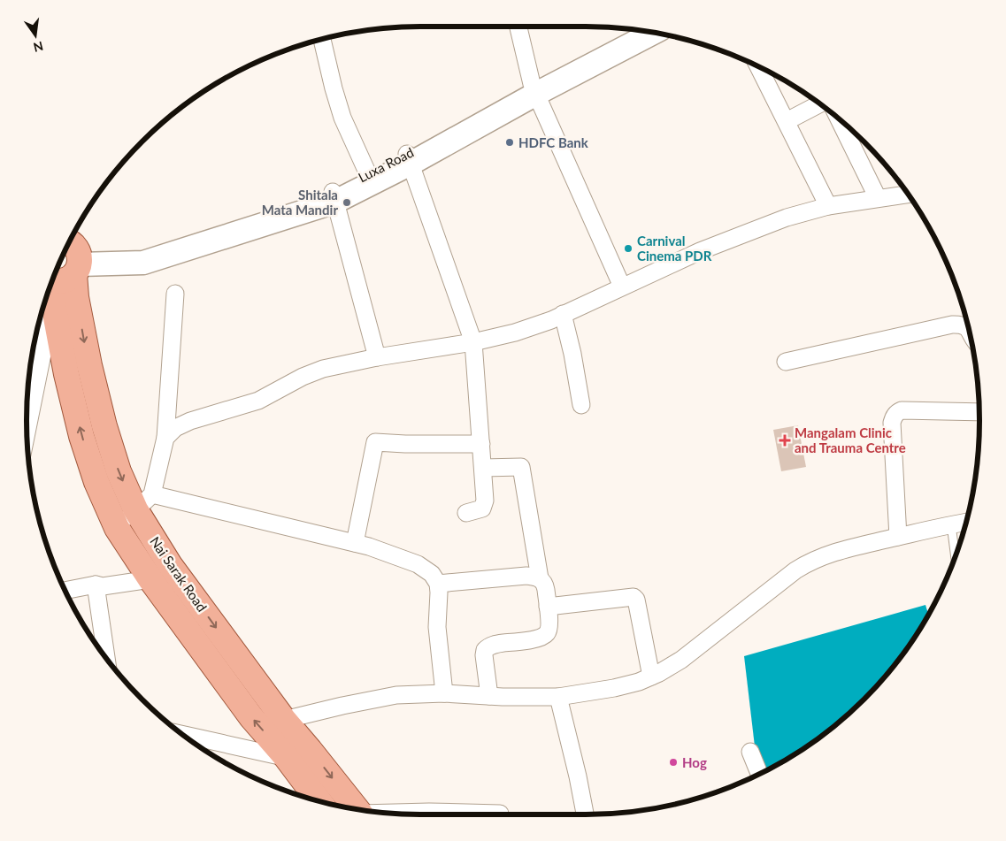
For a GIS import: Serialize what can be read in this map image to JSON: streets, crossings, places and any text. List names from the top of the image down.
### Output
{
  "streets": {
    "main road": ["Nai Sarak Road"],
    "street": ["Luxa Road"]
  },
  "crossings": [
    ["Luxa Road", "Nai Sarak Road"]
  ],
  "places": {
    "other": [
      "HDFC Bank",
      "Shitala Mata Mandir",
      "Carnival Cinema PDR",
      "Hog"
    ],
    "health": ["Mangalam Clinic and Trauma Centre"]
  },
  "north": "bottom"
}
